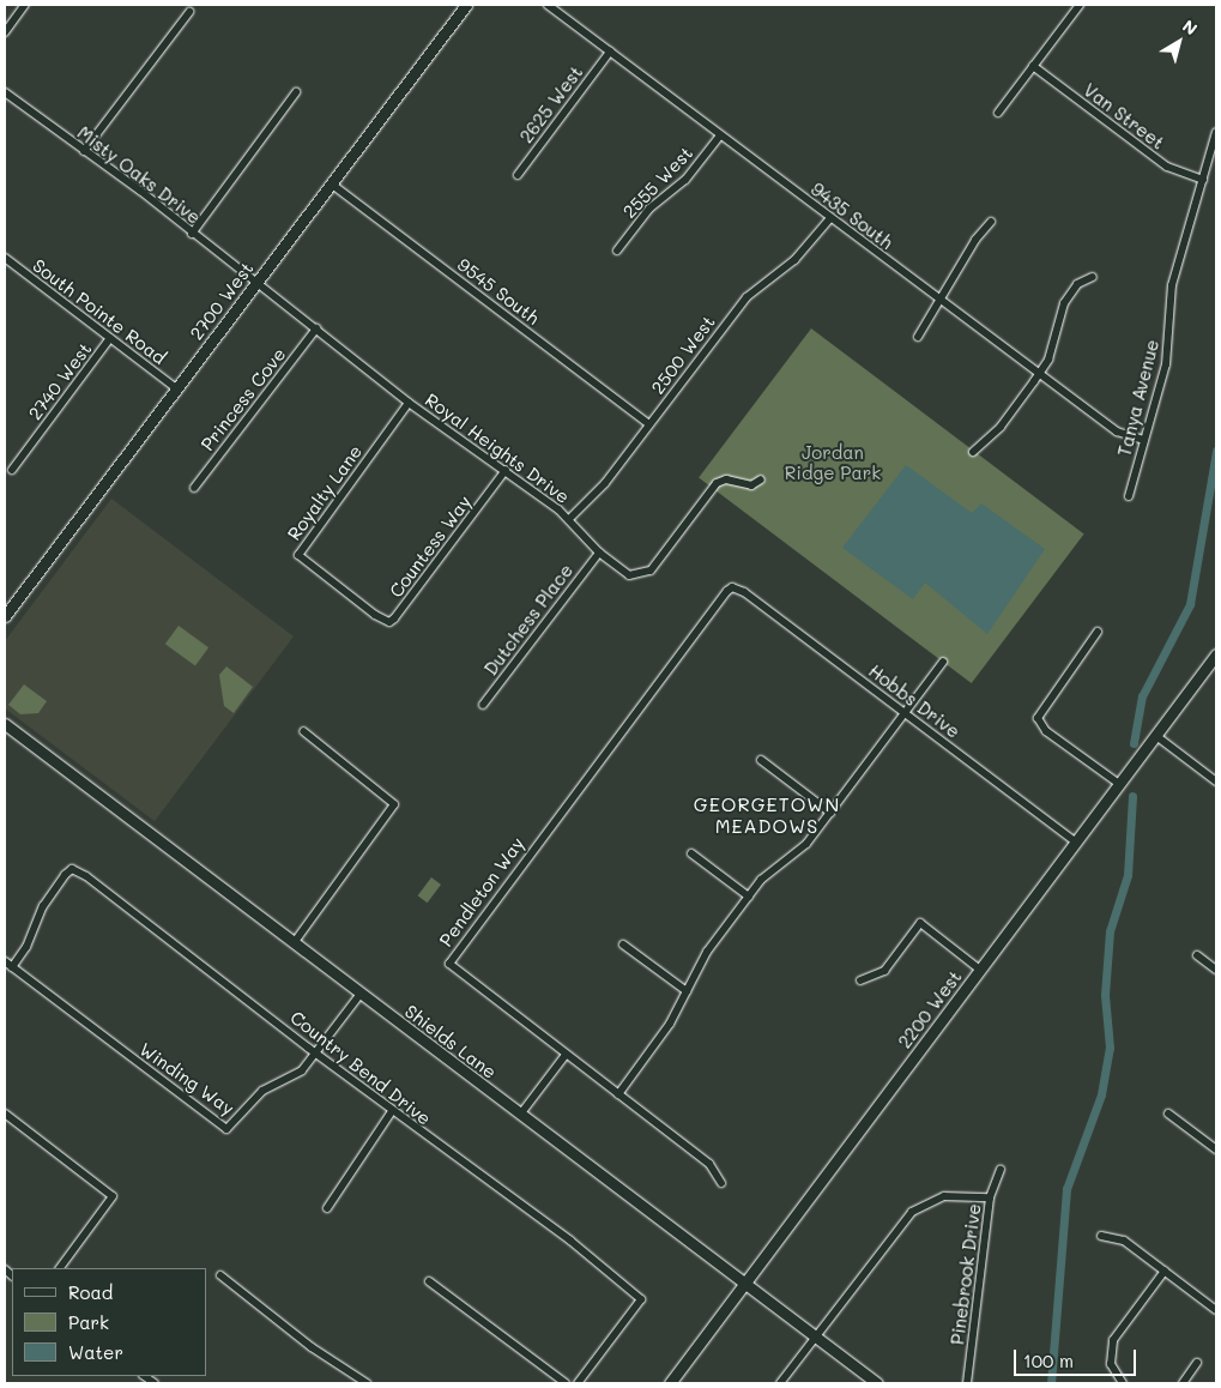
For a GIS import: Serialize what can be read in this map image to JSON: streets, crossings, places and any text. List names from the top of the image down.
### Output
{
  "streets": {
    "main road": ["2700 West", "2200 West", "Shields Lane"],
    "street": [
      "2625 West",
      "Van Street",
      "Misty Oaks Drive",
      "2555 West",
      "9435 South",
      "9545 South",
      "South Pointe Road",
      "2500 West",
      "2740 West",
      "Tanya Avenue",
      "Princess Cove",
      "Royal Heights Drive",
      "Royalty Lane",
      "Countess Way",
      "Dutchess Place",
      "Hobbs Drive",
      "Pendleton Way",
      "Country Bend Drive",
      "Winding Way",
      "Pinebrook Drive"
    ]
  },
  "crossings": [
    ["2625 West", "9435 South"],
    ["Van Street", "Tanya Avenue"],
    ["Misty Oaks Drive", "2700 West"],
    ["Misty Oaks Drive", "Royal Heights Drive"],
    ["2555 West", "9435 South"],
    ["9435 South", "2500 West"],
    ["9435 South", "Tanya Avenue"],
    ["9545 South", "2700 West"],
    ["9545 South", "2500 West"],
    ["2700 West", "South Pointe Road"],
    ["2700 West", "Royal Heights Drive"],
    ["South Pointe Road", "2740 West"],
    ["2500 West", "Royal Heights Drive"],
    ["Princess Cove", "Royal Heights Drive"],
    ["Royal Heights Drive", "Royalty Lane"],
    ["Royal Heights Drive", "Countess Way"],
    ["Royal Heights Drive", "Dutchess Place"],
    ["Royalty Lane", "Countess Way"],
    ["Hobbs Drive", "Pendleton Way"],
    ["Hobbs Drive", "2200 West"],
    ["2200 West", "Shields Lane"],
    ["Shields Lane", "Winding Way"],
    ["Country Bend Drive", "Winding Way"]
  ],
  "districts": ["GEORGETOWN MEADOWS"],
  "parks": ["Jordan Ridge Park"],
  "legend": ["Road", "Park", "Water"],
  "scale_bar": "100 m",
  "north": "top right"
}
